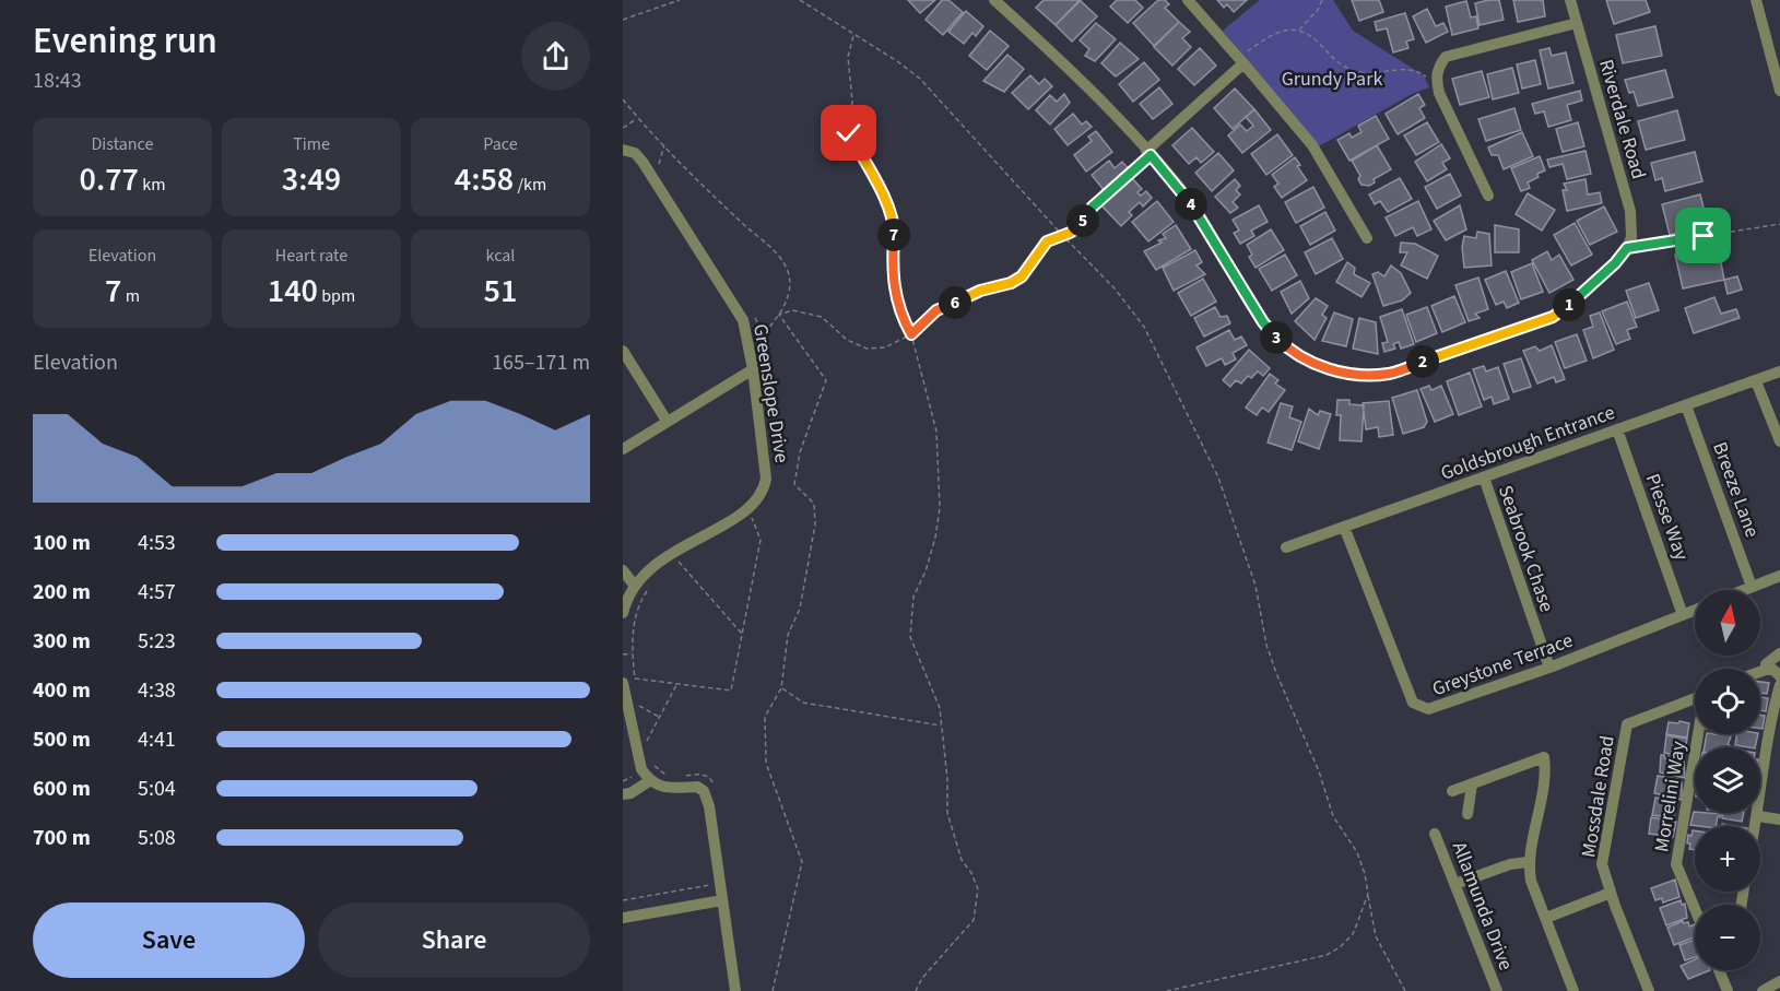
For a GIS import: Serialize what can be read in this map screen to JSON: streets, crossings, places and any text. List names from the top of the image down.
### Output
{
  "streets": {
    "street": [
      "Riverdale Road",
      "Greenslope Drive",
      "Goldsbrough Entrance",
      "Breeze Lane",
      "Piesse Way",
      "Seabrook Chase",
      "Greystone Terrace",
      "Mossdale Road",
      "Morrelini Way",
      "Allamunda Drive"
    ]
  },
  "crossings": [
    ["Goldsbrough Entrance", "Breeze Lane"],
    ["Goldsbrough Entrance", "Piesse Way"],
    ["Goldsbrough Entrance", "Seabrook Chase"],
    ["Goldsbrough Entrance", "Greystone Terrace"],
    ["Piesse Way", "Greystone Terrace"],
    ["Seabrook Chase", "Greystone Terrace"]
  ],
  "parks": ["Grundy Park"],
  "north": "top",
  "page": {
    "heading": ["Evening run", "18:43"],
    "stats": [
      ["Distance", "0.77 km"],
      ["Time", "3:49"],
      ["Pace", "4:58 /km"],
      ["Elevation", "7 m"],
      ["Heart rate", "140 bpm"],
      ["kcal", "51"]
    ],
    "pins": [
      "4",
      "5",
      "7",
      "6",
      "1",
      "3",
      "2"
    ],
    "chart": ["Elevation", "165–171 m"],
    "list": [
      {
        "name": "100 m",
        "note": "4:53"
      },
      {
        "name": "200 m",
        "note": "4:57"
      },
      {
        "name": "300 m",
        "note": "5:23"
      },
      {
        "name": "400 m",
        "note": "4:38"
      },
      {
        "name": "500 m",
        "note": "4:41"
      },
      {
        "name": "600 m",
        "note": "5:04"
      },
      {
        "name": "700 m",
        "note": "5:08"
      }
    ],
    "map_buttons": ["+", "−"],
    "buttons": ["Save", "Share"]
  }
}
